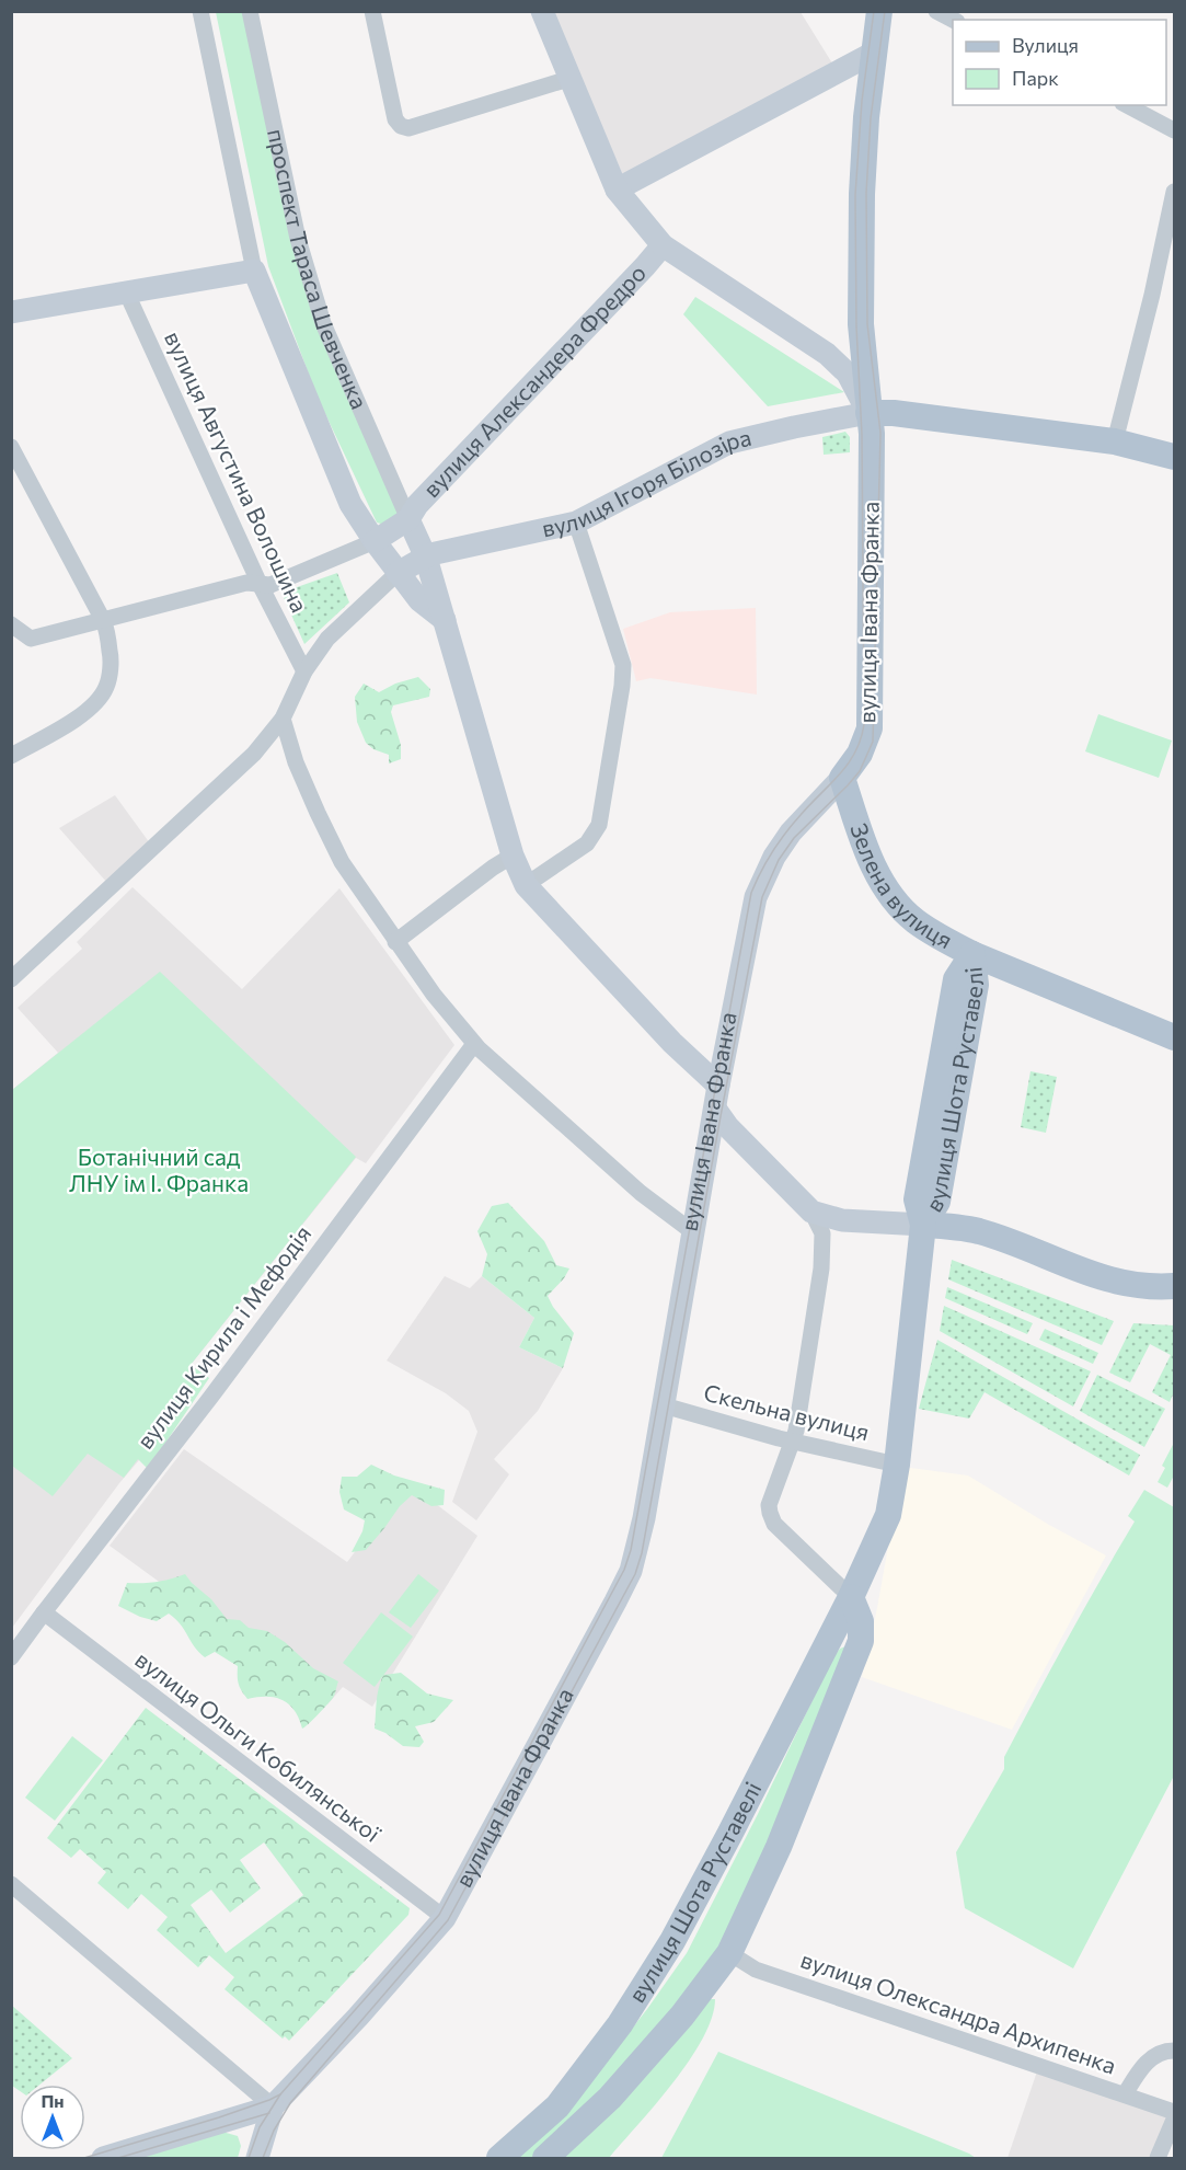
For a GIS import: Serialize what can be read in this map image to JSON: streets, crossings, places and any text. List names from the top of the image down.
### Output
{
  "streets": {
    "main road": [
      "проспект Тараса Шевченка",
      "вулиця Александера Фредро",
      "вулиця Ігоря Білозіра",
      "вулиця Івана Франка",
      "Зелена вулиця",
      "вулиця Шота Руставелі"
    ],
    "street": [
      "вулиця Августина Волошина",
      "вулиця Кирила і Мефодія",
      "Скельна вулиця",
      "вулиця Ольги Кобилянської",
      "вулиця Олександра Архипенка"
    ]
  },
  "crossings": [
    ["проспект Тараса Шевченка", "вулиця Александера Фредро"],
    ["проспект Тараса Шевченка", "вулиця Ігоря Білозіра"],
    ["проспект Тараса Шевченка", "вулиця Івана Франка"],
    ["вулиця Ігоря Білозіра", "вулиця Івана Франка"],
    ["вулиця Івана Франка", "Зелена вулиця"],
    ["вулиця Івана Франка", "Скельна вулиця"],
    ["вулиця Івана Франка", "вулиця Ольги Кобилянської"],
    ["Зелена вулиця", "вулиця Шота Руставелі"],
    ["вулиця Шота Руставелі", "Скельна вулиця"],
    ["вулиця Шота Руставелі", "вулиця Олександра Архипенка"],
    ["вулиця Кирила і Мефодія", "вулиця Ольги Кобилянської"]
  ],
  "parks": ["Ботанічний сад ЛНУ ім І. Франка"],
  "legend": ["Вулиця", "Парк"],
  "north": "top"
}
